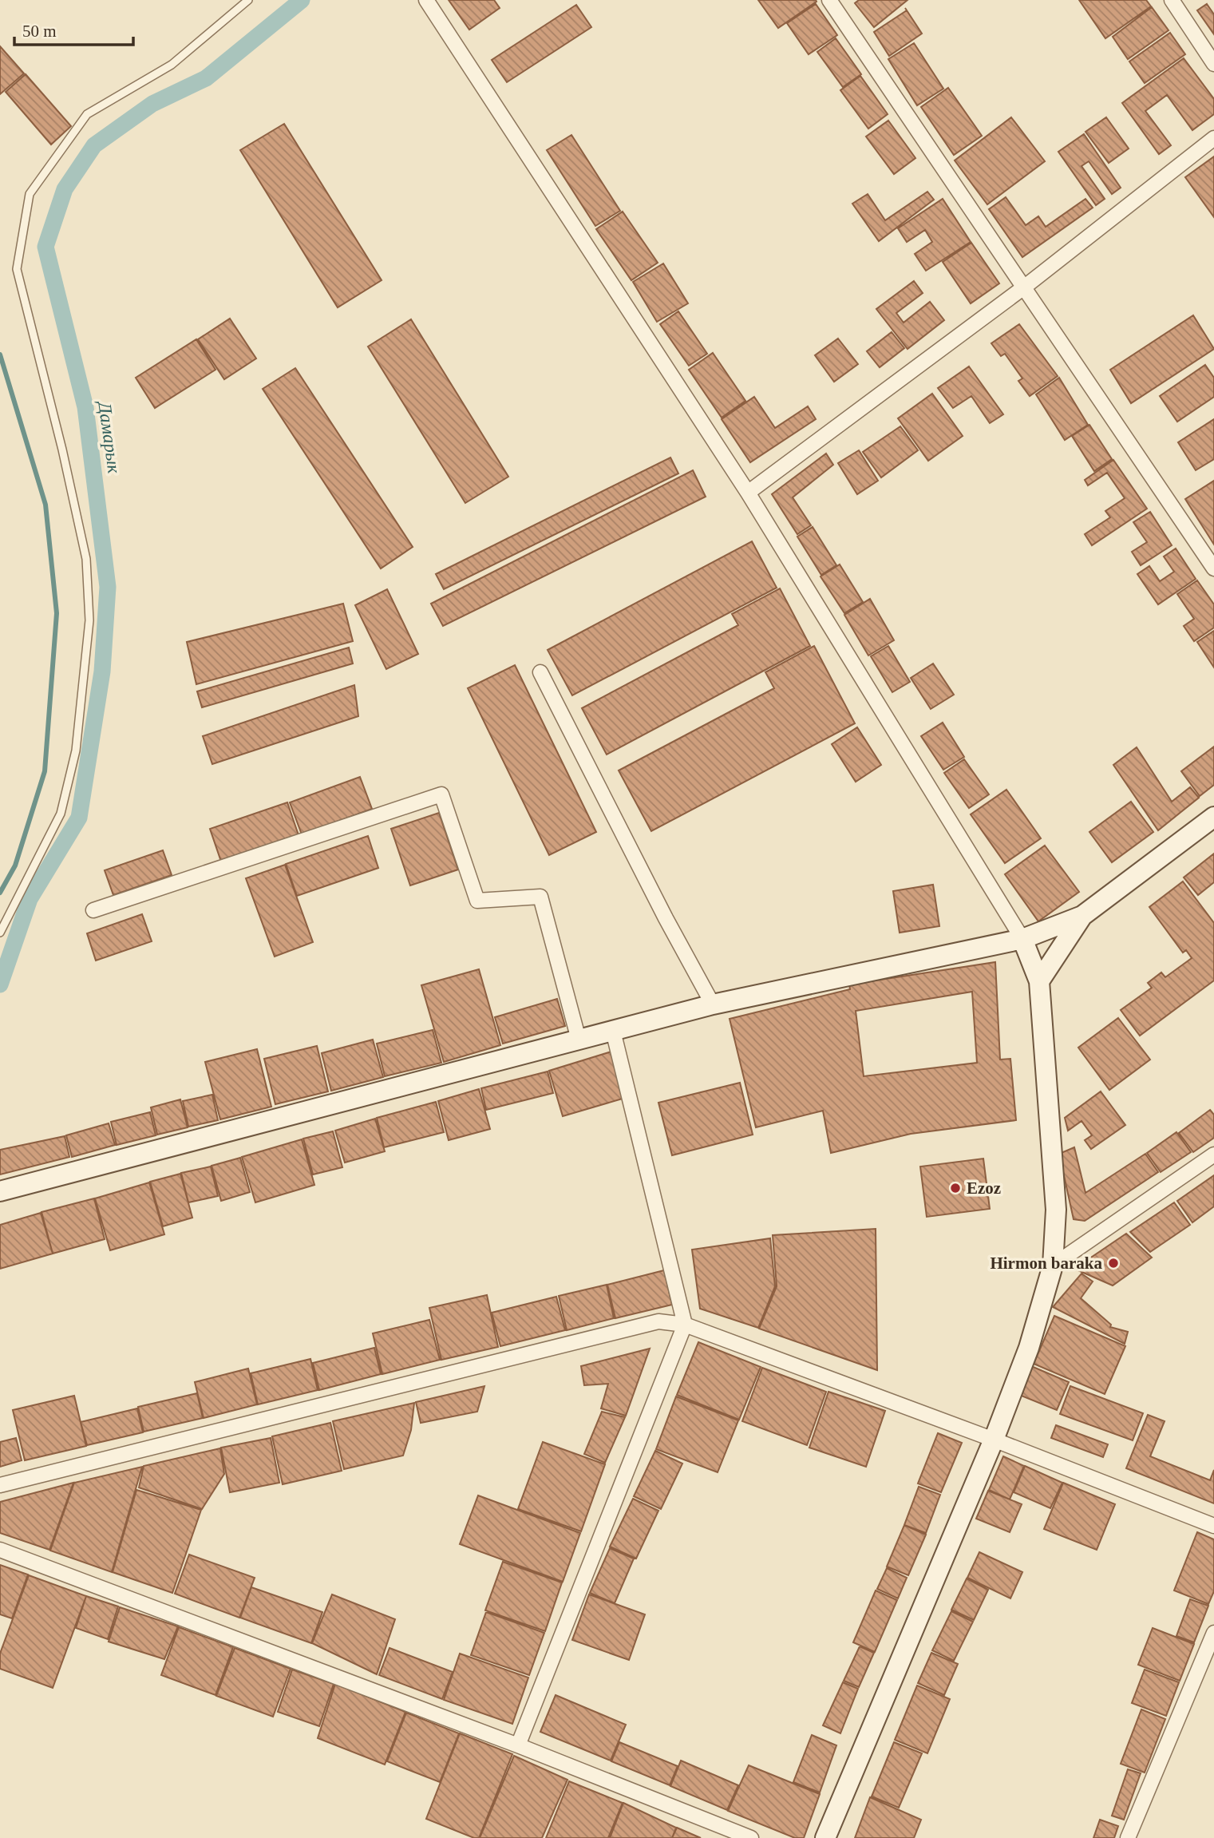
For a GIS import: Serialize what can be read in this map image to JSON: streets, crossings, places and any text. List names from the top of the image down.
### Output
{
  "water": ["Дамарык"],
  "places": ["Ezoz", "Hirmon baraka"],
  "scale_bar": "50 m"
}
